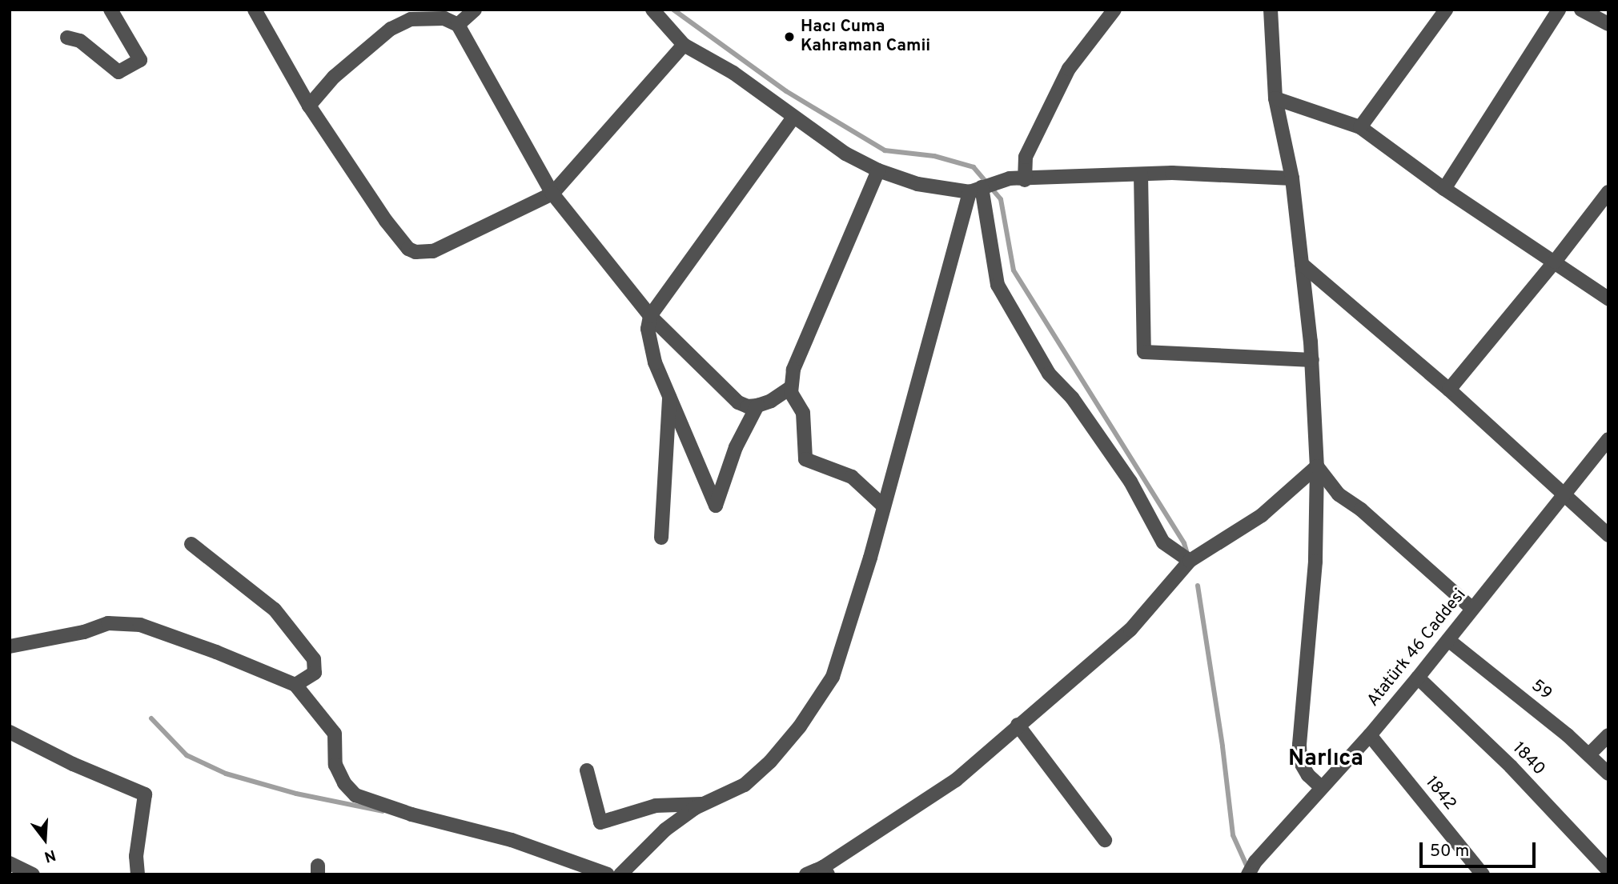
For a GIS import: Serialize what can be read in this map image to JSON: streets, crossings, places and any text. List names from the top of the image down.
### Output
{
  "streets": {
    "street": [
      "Atatürk 46 Caddesi",
      "59",
      "1840",
      "1842"
    ]
  },
  "crossings": [
    ["Atatürk 46 Caddesi", "59"],
    ["Atatürk 46 Caddesi", "1840"],
    ["Atatürk 46 Caddesi", "1842"]
  ],
  "districts": ["Narlıca"],
  "places": ["Hacı Cuma Kahraman Camii"],
  "scale_bar": "50 m",
  "north": "bottom"
}
